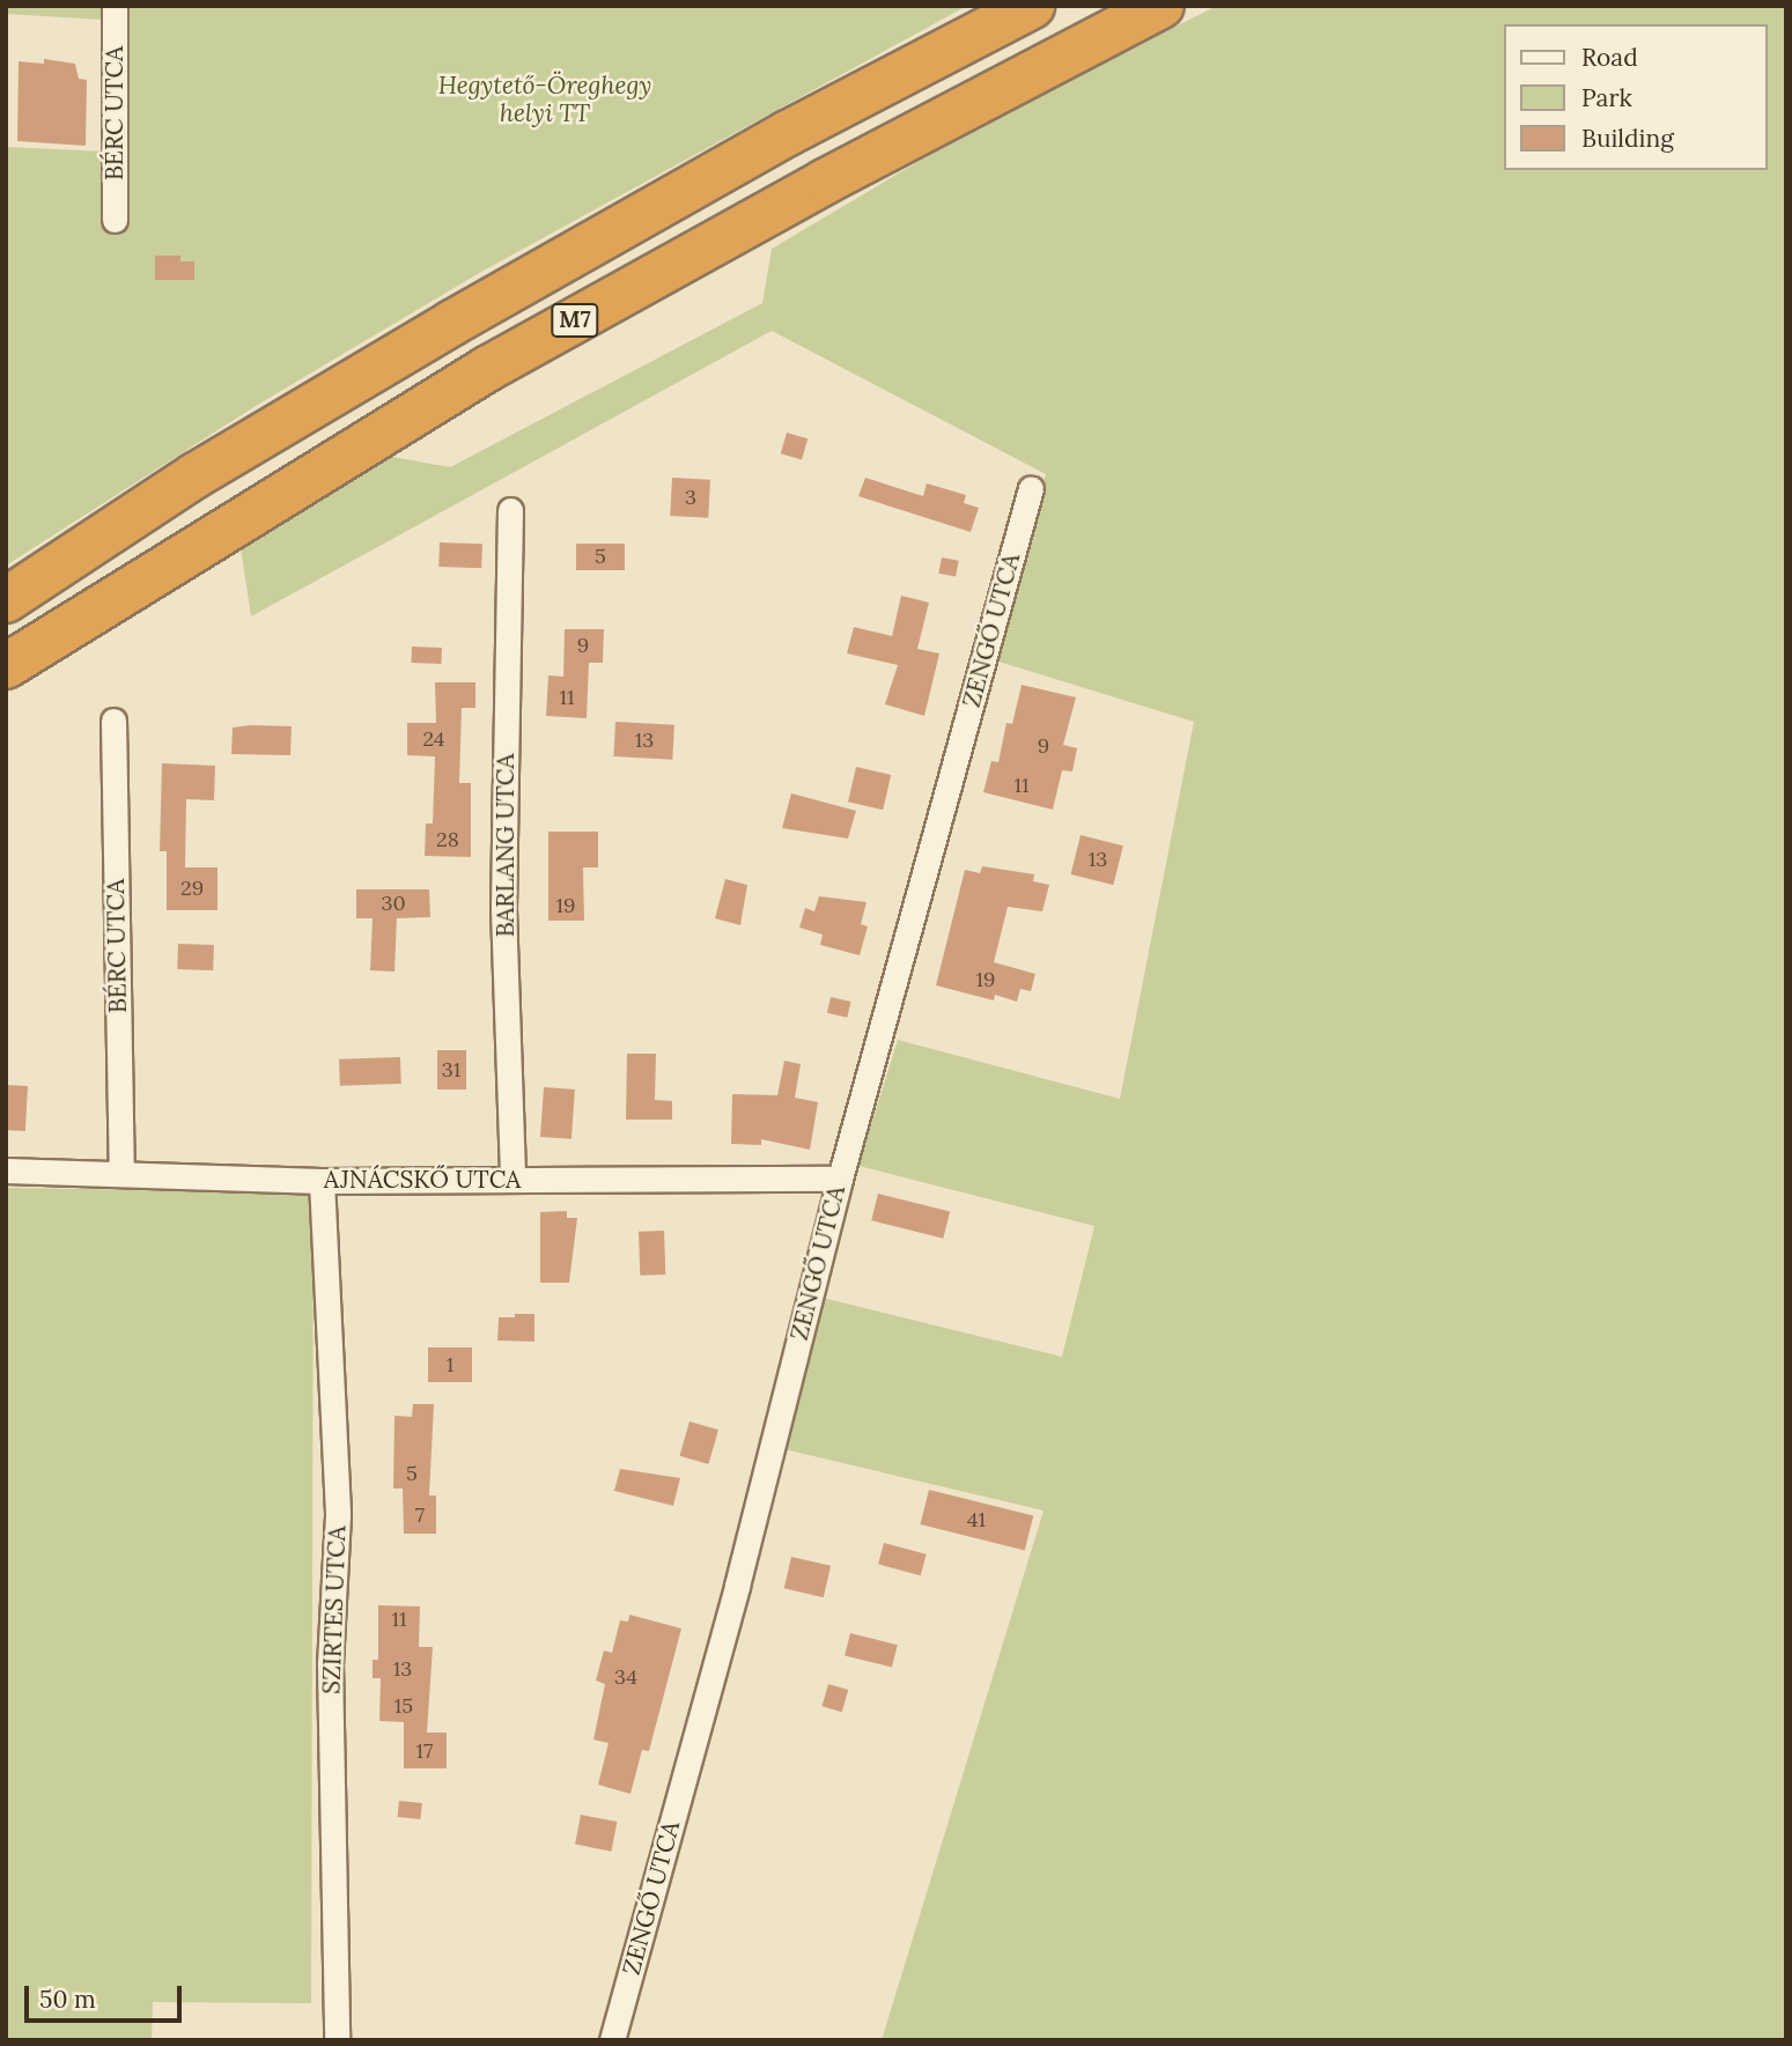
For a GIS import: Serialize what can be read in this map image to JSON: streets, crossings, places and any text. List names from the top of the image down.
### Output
{
  "streets": {
    "highway": ["M7"],
    "street": [
      "BÉRC UTCA",
      "ZENGŐ UTCA",
      "BARLANG UTCA",
      "AJNÁCSKŐ UTCA",
      "SZIRTES UTCA"
    ]
  },
  "crossings": [
    ["BÉRC UTCA", "AJNÁCSKŐ UTCA"],
    ["ZENGŐ UTCA", "AJNÁCSKŐ UTCA"],
    ["BARLANG UTCA", "AJNÁCSKŐ UTCA"],
    ["AJNÁCSKŐ UTCA", "SZIRTES UTCA"]
  ],
  "parks": ["Hegytető-Öreghegy helyi TT"],
  "house_numbers": [
    "3",
    "5",
    "9",
    "11",
    "24",
    "13",
    "9",
    "11",
    "28",
    "13",
    "29",
    "30",
    "19",
    "19",
    "31",
    "1",
    "5",
    "7",
    "41",
    "11",
    "13",
    "34",
    "15",
    "17"
  ],
  "legend": ["Road", "Park", "Building"],
  "scale_bar": "50 m"
}
